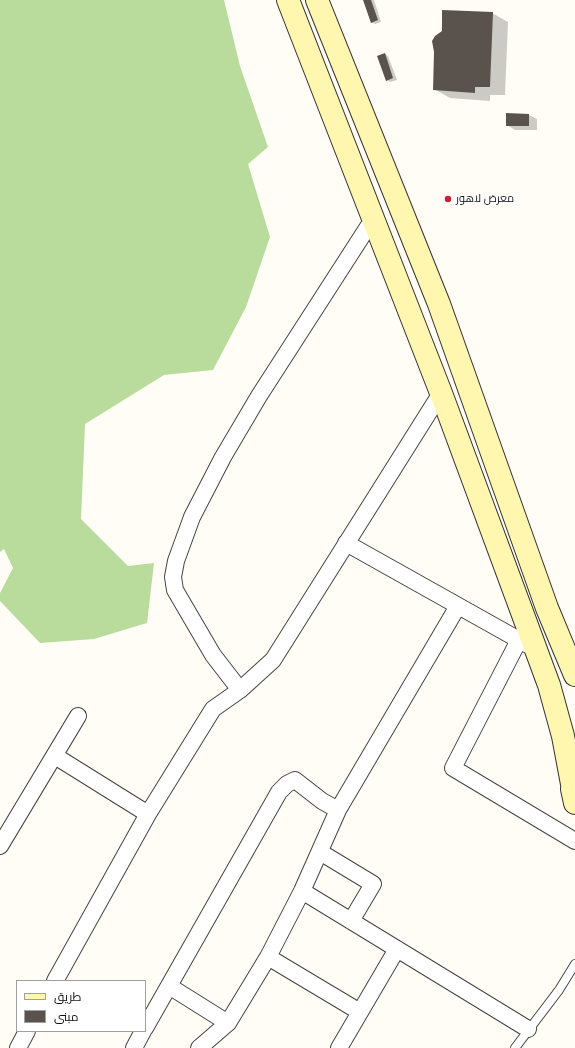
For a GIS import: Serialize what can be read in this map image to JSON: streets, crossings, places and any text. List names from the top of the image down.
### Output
{
  "places": ["معرض لاهور"],
  "legend": ["طريق", "مبنى"]
}
